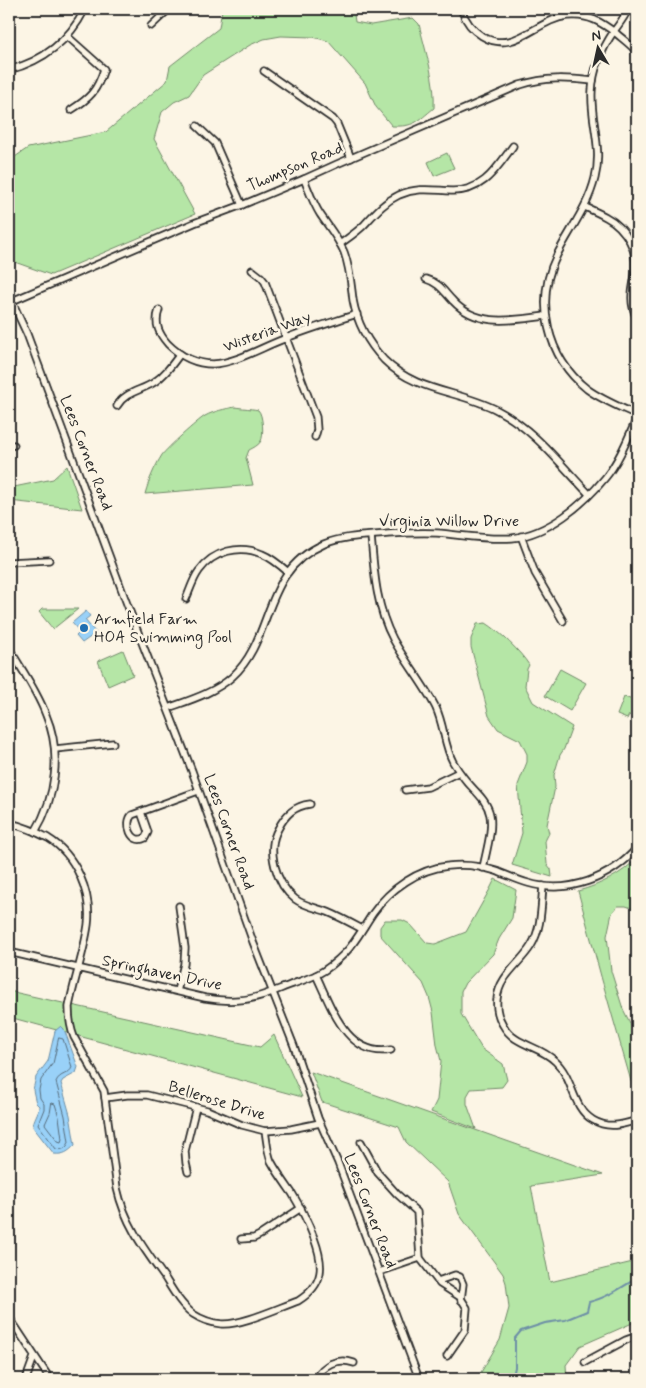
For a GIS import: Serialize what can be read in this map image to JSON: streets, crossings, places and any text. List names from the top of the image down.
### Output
{
  "streets": {
    "street": [
      "Thompson Road",
      "Wisteria Way",
      "Lees Corner Road",
      "Virginia Willow Drive",
      "Springhaven Drive",
      "Bellerose Drive"
    ]
  },
  "crossings": [
    ["Thompson Road", "Lees Corner Road"],
    ["Lees Corner Road", "Virginia Willow Drive"],
    ["Lees Corner Road", "Springhaven Drive"],
    ["Lees Corner Road", "Bellerose Drive"]
  ],
  "places": ["Armfield Farm HOA Swimming Pool"],
  "north": "top"
}
